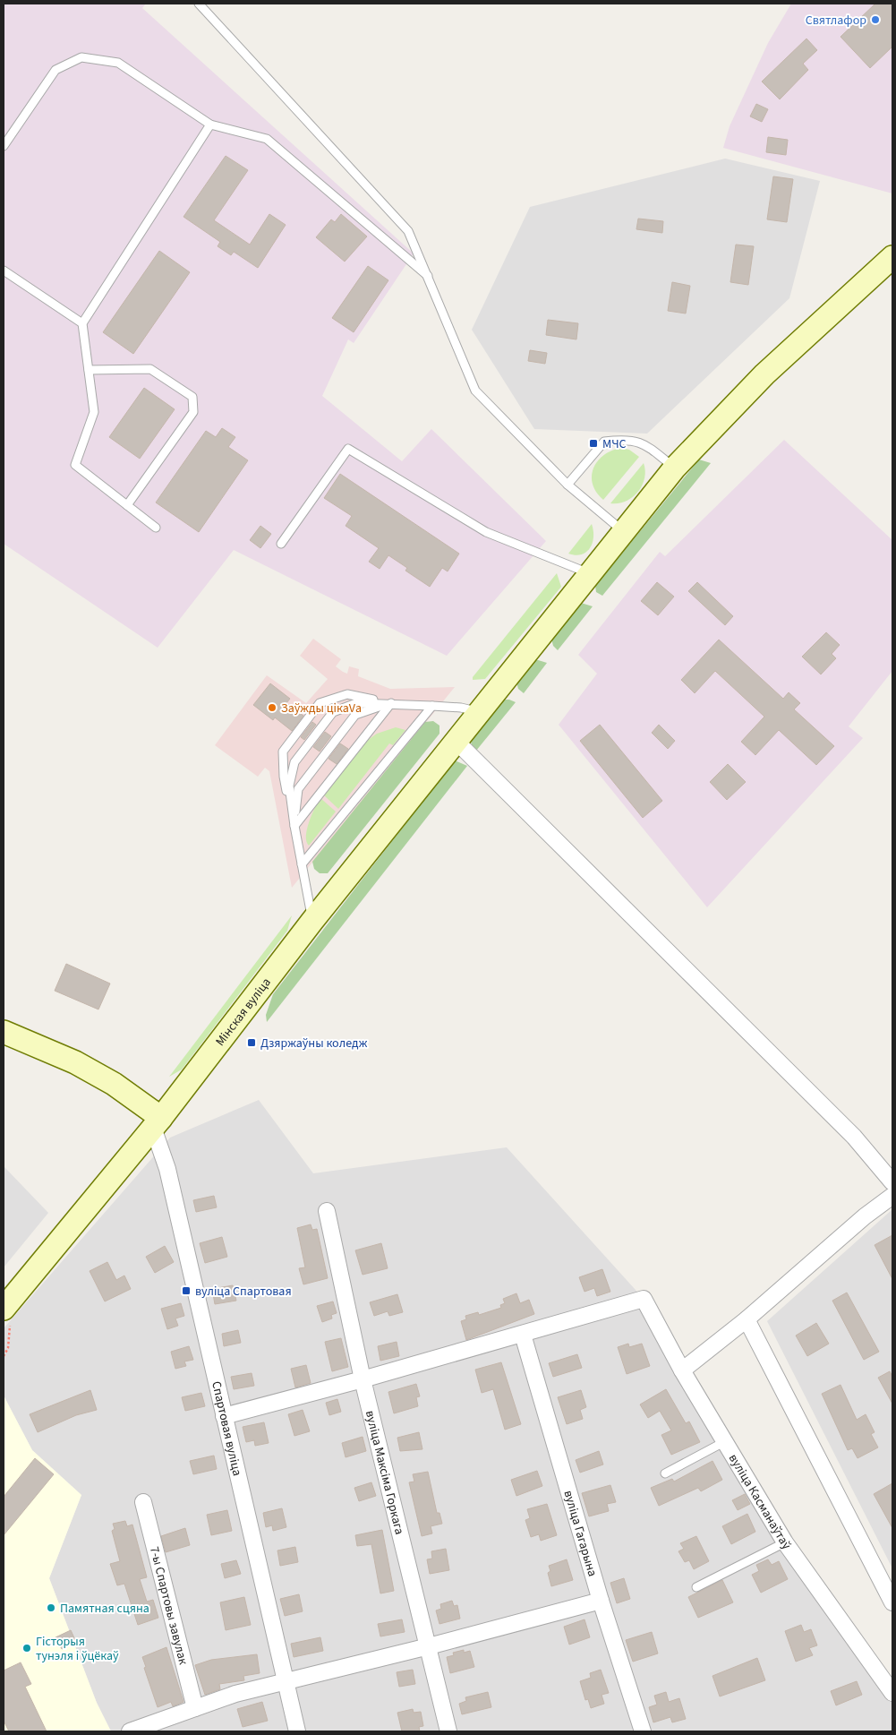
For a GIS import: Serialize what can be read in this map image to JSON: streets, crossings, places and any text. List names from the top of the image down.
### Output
{
  "streets": {
    "street": [
      "Мінская вуліца",
      "Спартовая вуліца",
      "вуліца Максіма Горкага",
      "вуліца Касманаўтаў",
      "вуліца Гагарына",
      "7-ы Спартовы завулак"
    ]
  },
  "crossings": [
    ["Мінская вуліца", "Спартовая вуліца"],
    ["вуліца Касманаўтаў", "вуліца Гагарына"]
  ],
  "places": {
    "other": [
      "Святлафор",
      "Заўжды цікаVа",
      "Памятная сцяна",
      "Гісторыя тунэля і ўцёкаў"
    ],
    "transit": ["МЧС", "Дзяржаўны коледж", "вуліца Спартовая"]
  }
}
